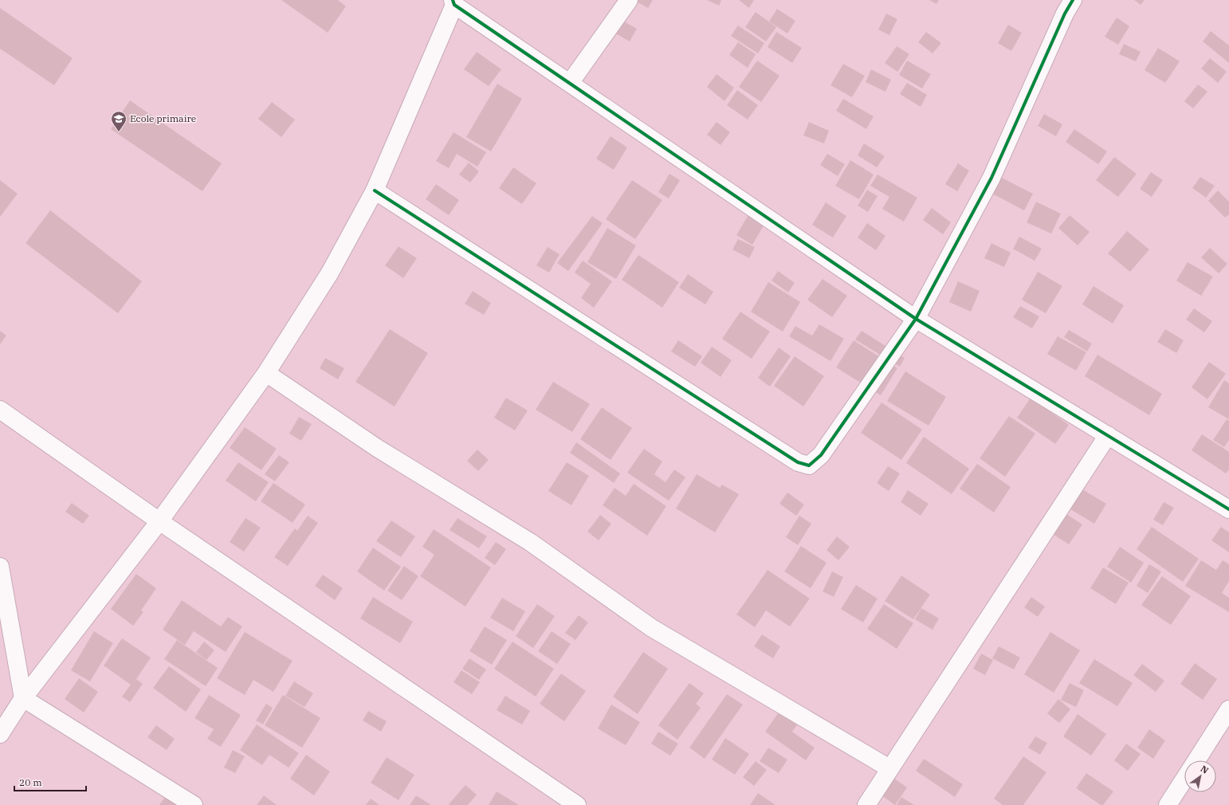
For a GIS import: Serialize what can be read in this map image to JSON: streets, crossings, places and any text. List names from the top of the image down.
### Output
{
  "places": {
    "school or university": ["Ecole primaire"]
  },
  "scale_bar": "20 m",
  "north": "top right"
}
